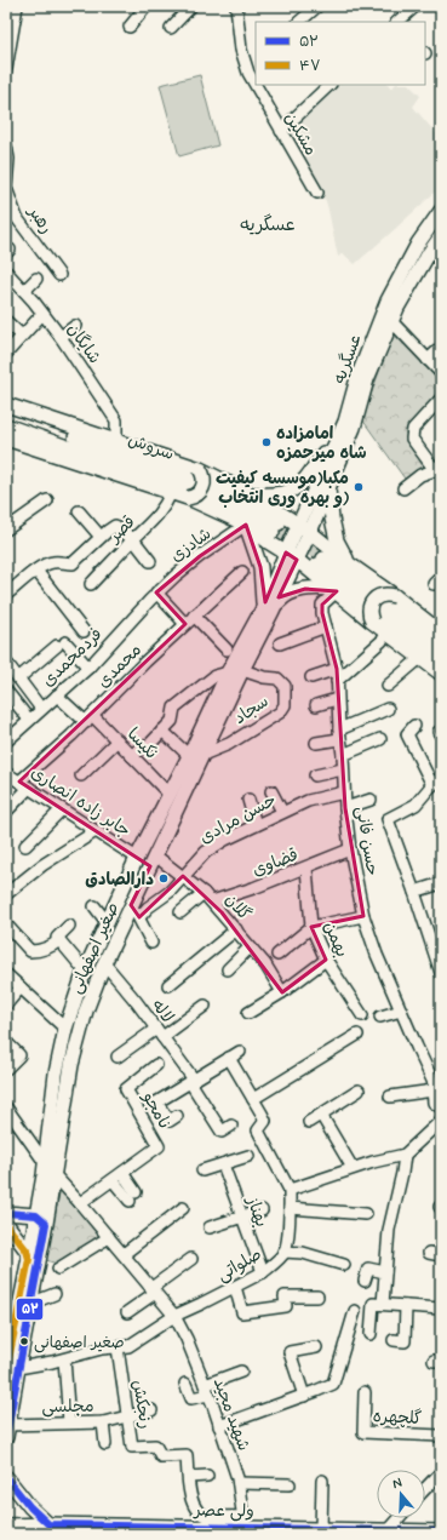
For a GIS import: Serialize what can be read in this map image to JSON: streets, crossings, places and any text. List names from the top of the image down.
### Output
{
  "streets": {
    "main road": [
      "عسگریه",
      "سروش",
      "صغیر اصفهانی",
      "ولی عصر"
    ],
    "street": [
      "مشکین",
      "رهبر",
      "شایگان",
      "قصر",
      "شادزی",
      "فردمحمدی",
      "محمدی",
      "سجاد",
      "نکیسا",
      "جابر زاده انصاری",
      "حسن مرادی",
      "حسن فانی",
      "قضاوی",
      "گلان",
      "بهمن",
      "لاله",
      "نامجو",
      "بهناز",
      "صلواتی",
      "رنجکش",
      "مجلسی",
      "شهید مجید",
      "گلچهره"
    ]
  },
  "crossings": [
    ["عسگریه", "صغیر اصفهانی"],
    ["شادزی", "فردمحمدی"],
    ["فردمحمدی", "نکیسا"],
    ["محمدی", "نکیسا"],
    ["محمدی", "جابر زاده انصاری"],
    ["سجاد", "صغیر اصفهانی"],
    ["نکیسا", "صغیر اصفهانی"],
    ["جابر زاده انصاری", "صغیر اصفهانی"],
    ["حسن مرادی", "حسن فانی"],
    ["حسن مرادی", "گلان"],
    ["حسن فانی", "قضاوی"],
    ["قضاوی", "گلان"],
    ["قضاوی", "بهمن"],
    ["گلان", "صغیر اصفهانی"],
    ["صغیر اصفهانی", "لاله"],
    ["صغیر اصفهانی", "صلواتی"],
    ["صغیر اصفهانی", "مجلسی"],
    ["صغیر اصفهانی", "شهید مجید"],
    ["نامجو", "شهید مجید"],
    ["بهناز", "صلواتی"],
    ["صلواتی", "رنجکش"],
    ["صلواتی", "شهید مجید"],
    ["رنجکش", "مجلسی"],
    ["رنجکش", "شهید مجید"],
    ["رنجکش", "ولی عصر"],
    ["شهید مجید", "ولی عصر"]
  ],
  "districts": ["عسگریه"],
  "places": [
    "امامزاده شاه میرحمزه",
    "مکبا(موسسه کیفیت و بهره وری انتخاب)",
    "دارالصادق",
    "صغیر اصفهانی"
  ],
  "lines": ["transit line ۵۲", "transit line ۴۷"],
  "legend": ["۵۲", "۴۷"],
  "north": "top"
}
